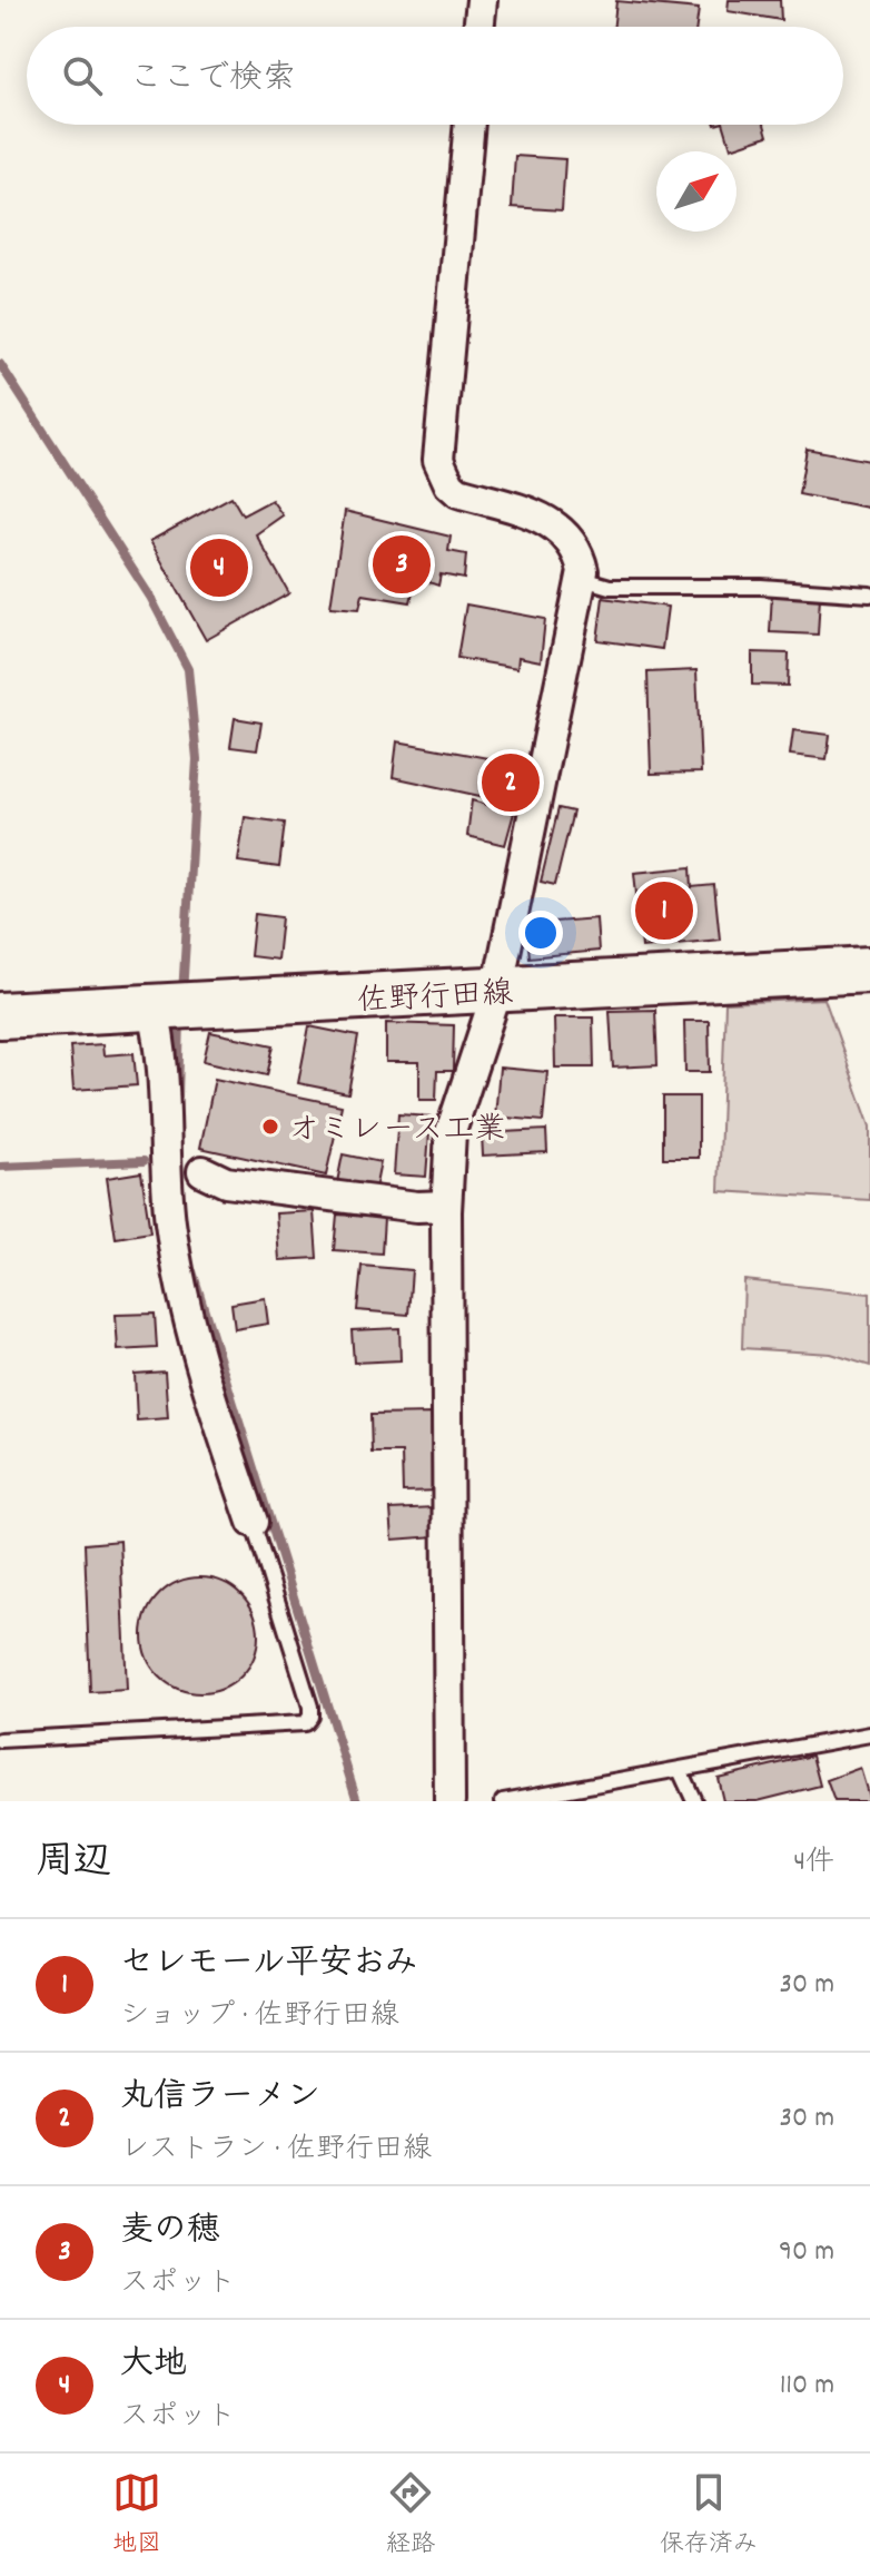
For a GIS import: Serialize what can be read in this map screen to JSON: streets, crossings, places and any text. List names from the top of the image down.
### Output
{
  "streets": {
    "main road": ["佐野行田線"]
  },
  "places": ["オミレース工業"],
  "north": "top right",
  "page": {
    "search": "ここで検索",
    "pins": [
      "3",
      "4",
      "2",
      "1"
    ],
    "heading": ["周辺", "4件"],
    "list": [
      {
        "mark": "1",
        "name": "セレモール平安おみ",
        "note": "ショップ · 佐野行田線",
        "value": "30 m"
      },
      {
        "mark": "2",
        "name": "丸信ラーメン",
        "note": "レストラン · 佐野行田線",
        "value": "30 m"
      },
      {
        "mark": "3",
        "name": "麦の穂",
        "note": "スポット",
        "value": "90 m"
      },
      {
        "mark": "4",
        "name": "大地",
        "note": "スポット",
        "value": "110 m"
      }
    ],
    "nav": ["地図", "経路", "保存済み"]
  }
}
